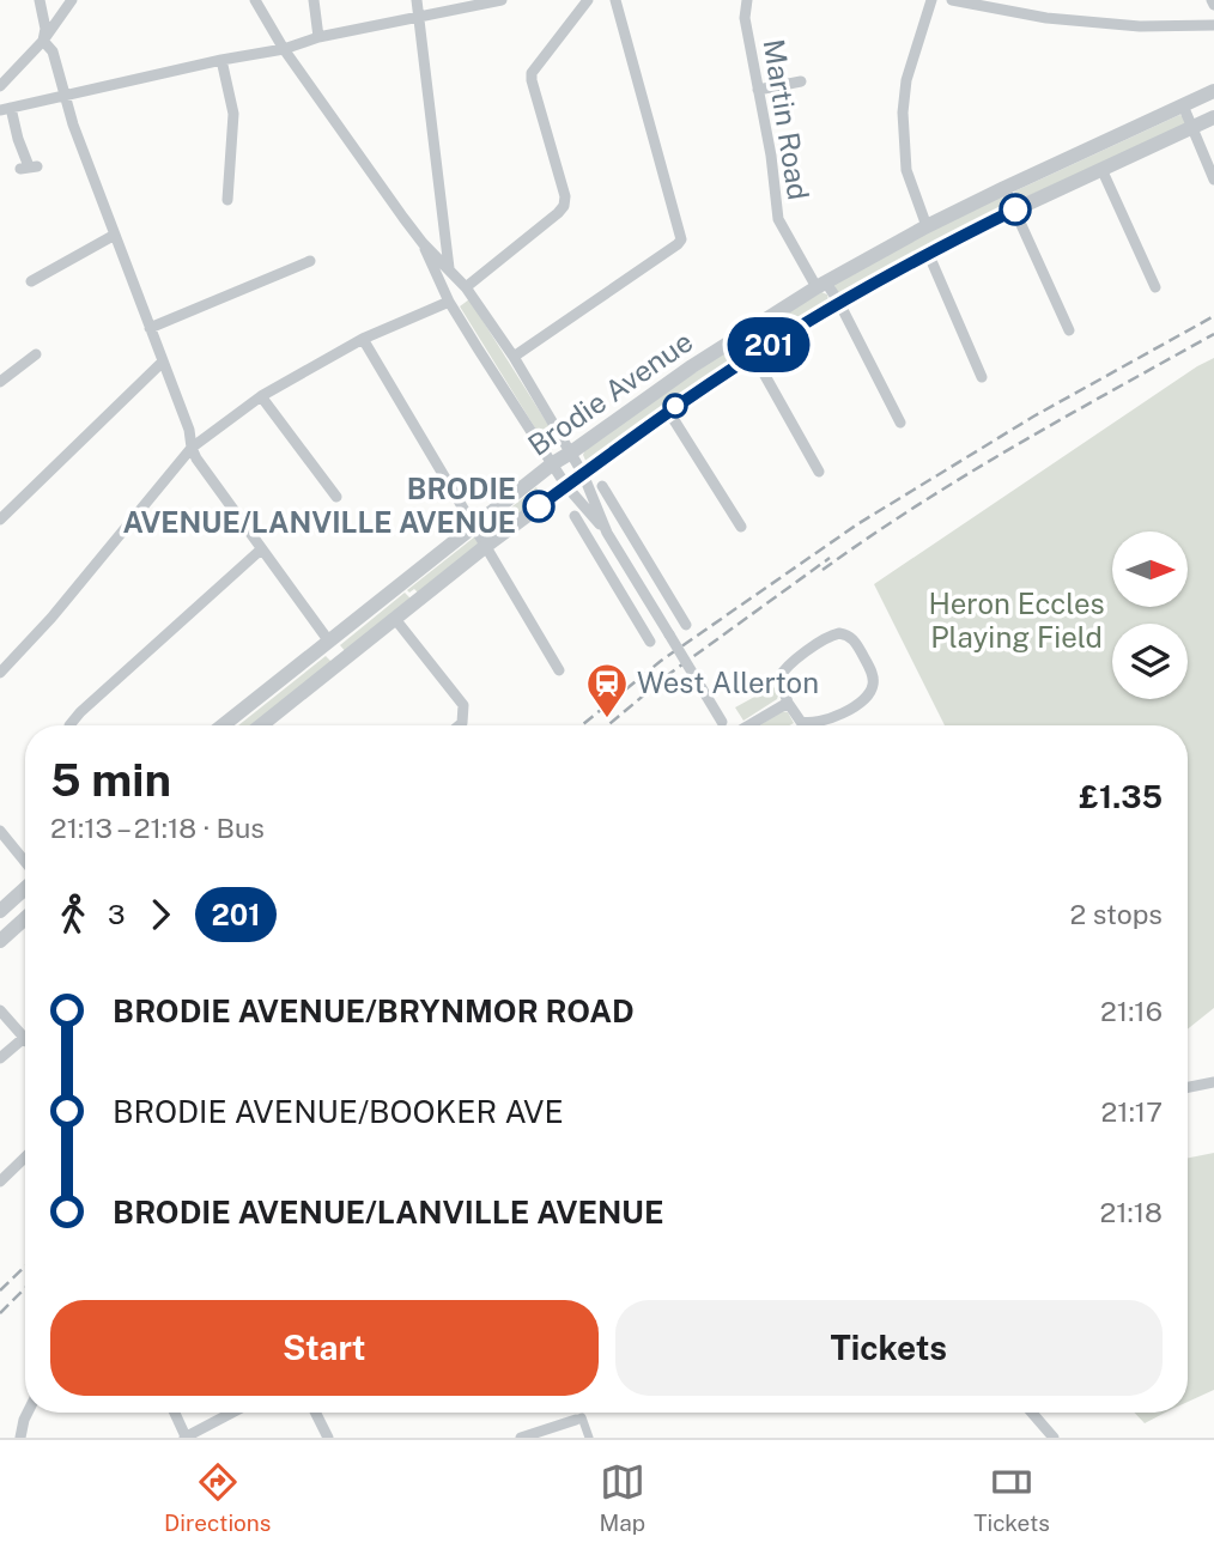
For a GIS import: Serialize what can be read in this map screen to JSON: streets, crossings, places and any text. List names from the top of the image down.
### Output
{
  "streets": {
    "street": ["Martin Road", "Brodie Avenue"]
  },
  "crossings": [
    ["Martin Road", "Brodie Avenue"]
  ],
  "parks": ["Heron Eccles Playing Field"],
  "places": {
    "other": ["BRODIE AVENUE/LANVILLE AVENUE"],
    "station": ["West Allerton"]
  },
  "lines": ["bus line 201"],
  "north": "right",
  "page": {
    "on_map": "201",
    "heading": ["5 min", "21:13 – 21:18 · Bus", "£1.35"],
    "legs": ["3", "201", "2 stops"],
    "list": [
      {
        "name": "BRODIE AVENUE/BRYNMOR ROAD",
        "value": "21:16"
      },
      {
        "name": "BRODIE AVENUE/BOOKER AVE",
        "value": "21:17"
      },
      {
        "name": "BRODIE AVENUE/LANVILLE AVENUE",
        "value": "21:18"
      }
    ],
    "buttons": ["Start", "Tickets"],
    "tabs": ["Directions", "Map", "Tickets"]
  }
}
